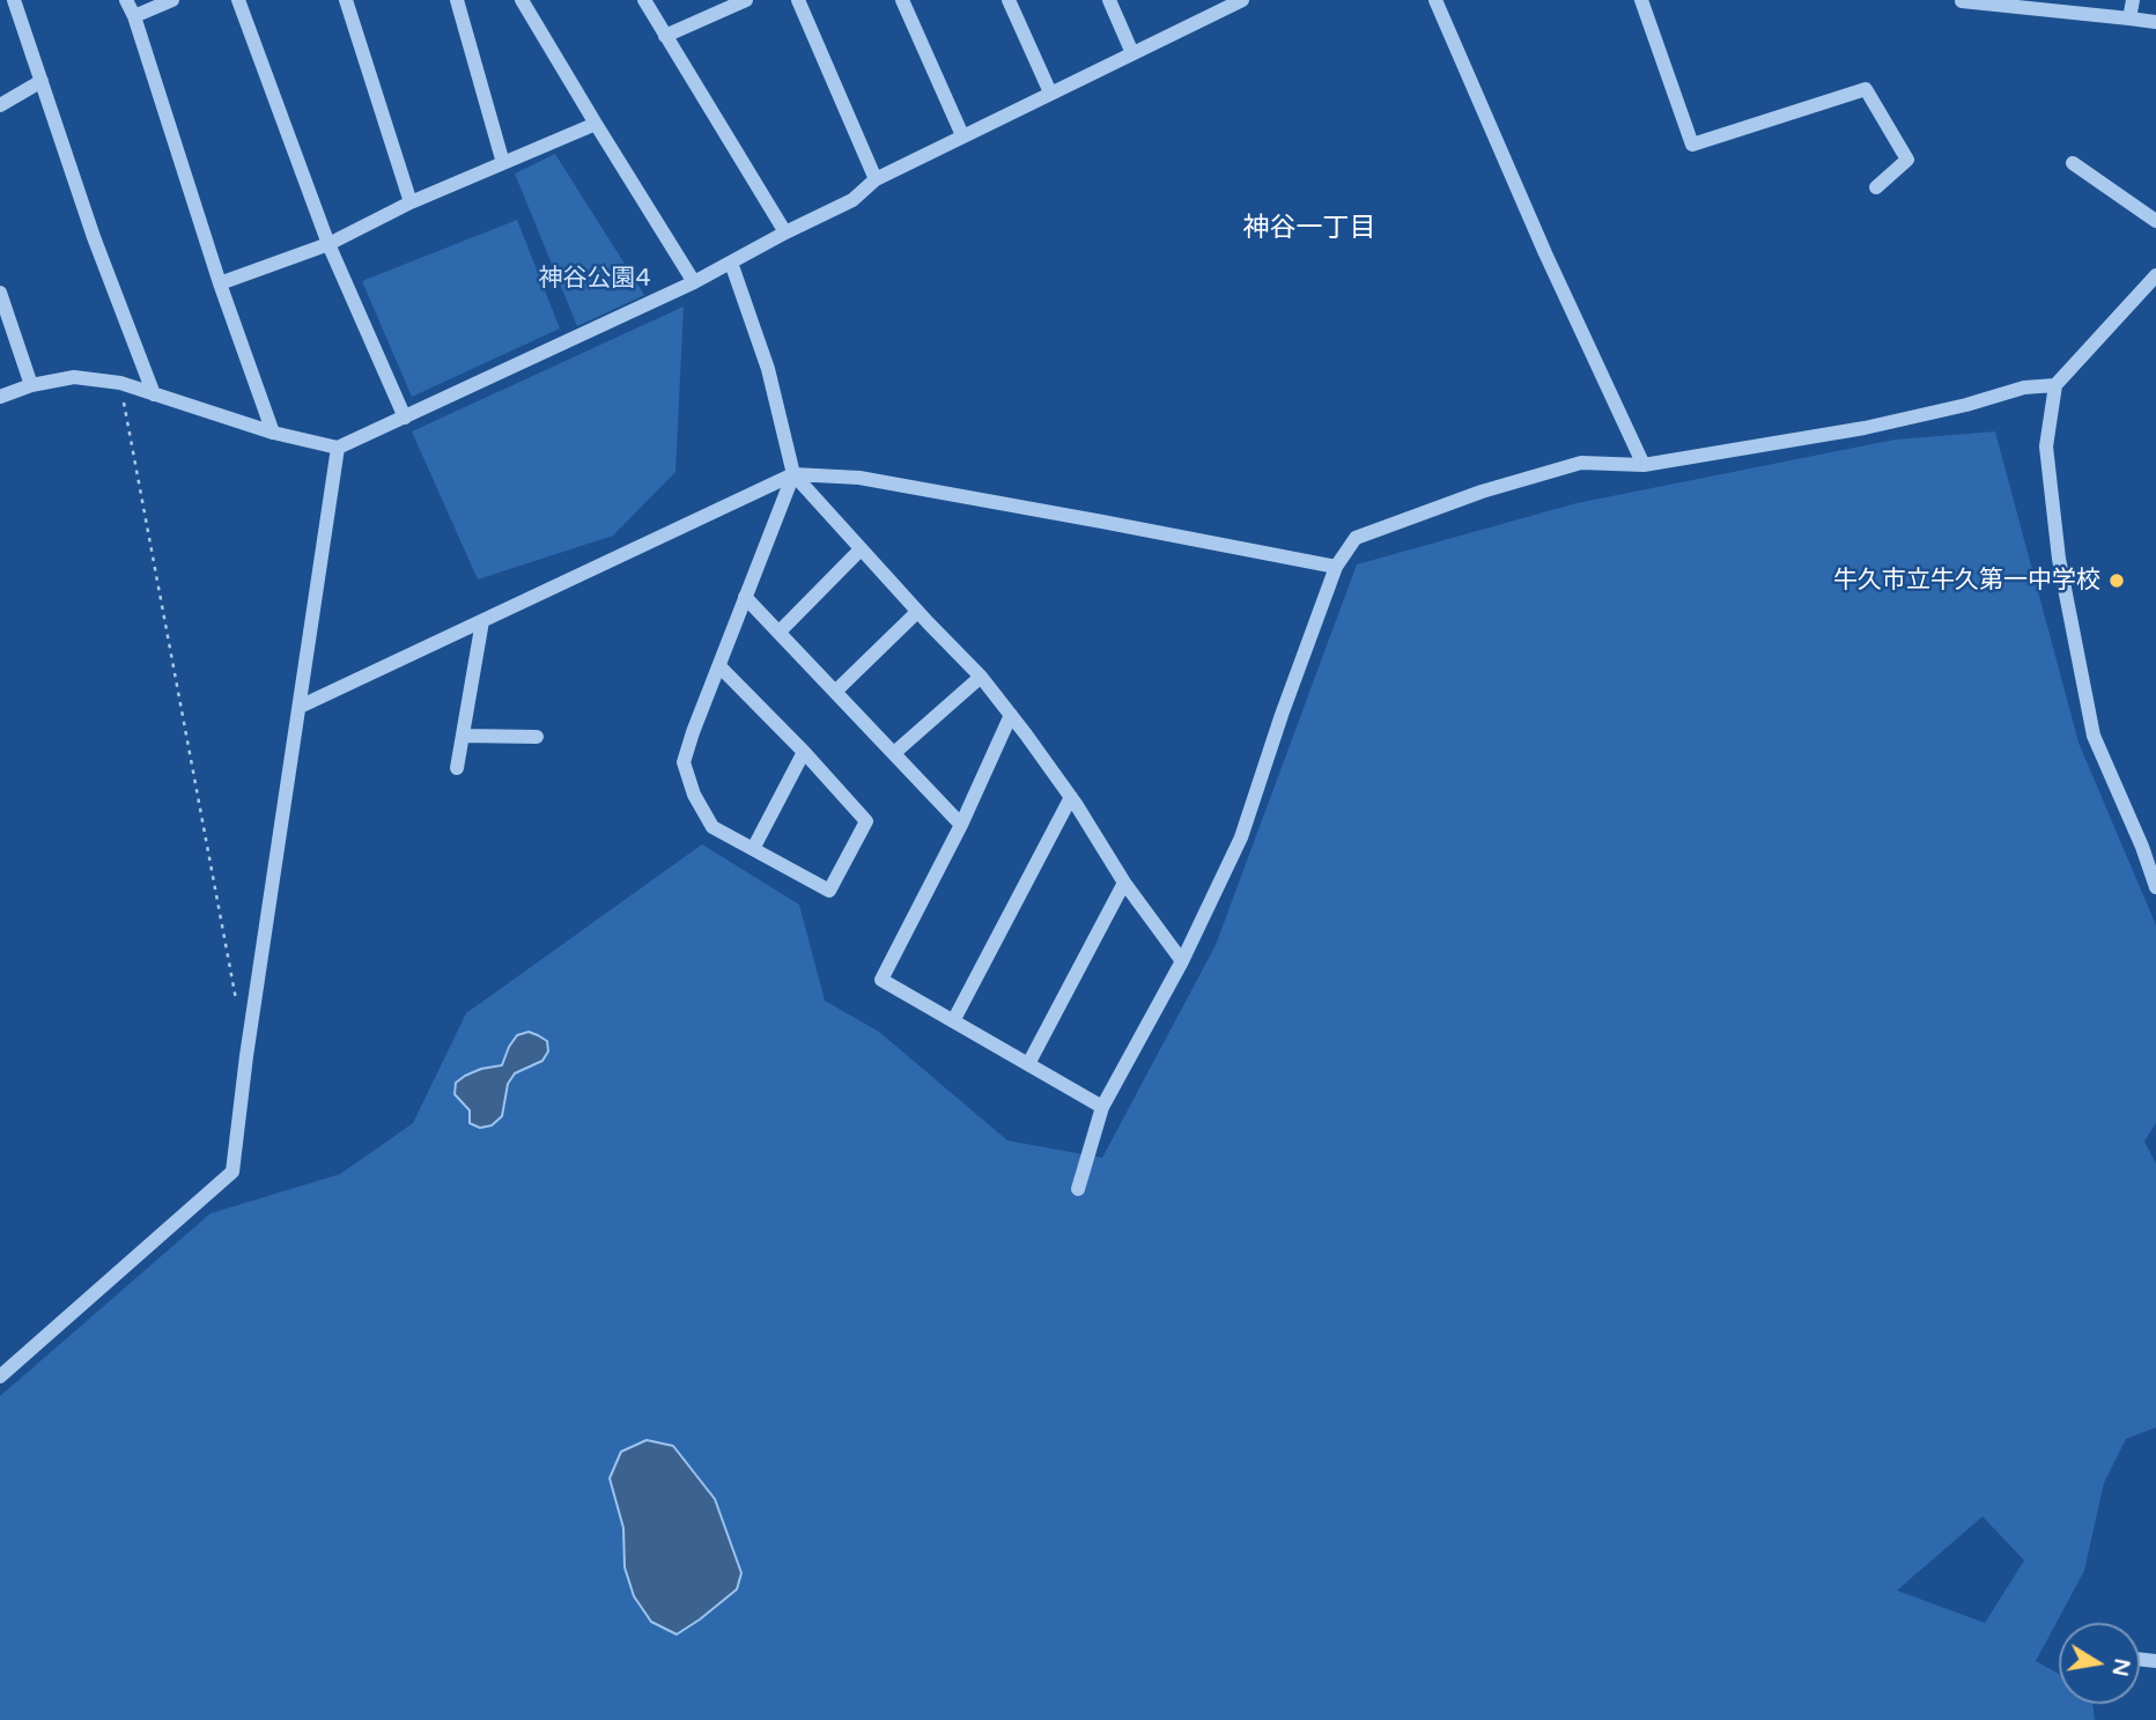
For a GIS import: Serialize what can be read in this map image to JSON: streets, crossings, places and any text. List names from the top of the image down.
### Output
{
  "districts": ["神谷一丁目"],
  "parks": ["神谷公園4"],
  "places": ["牛久市立牛久第一中学校"],
  "north": "right"
}
